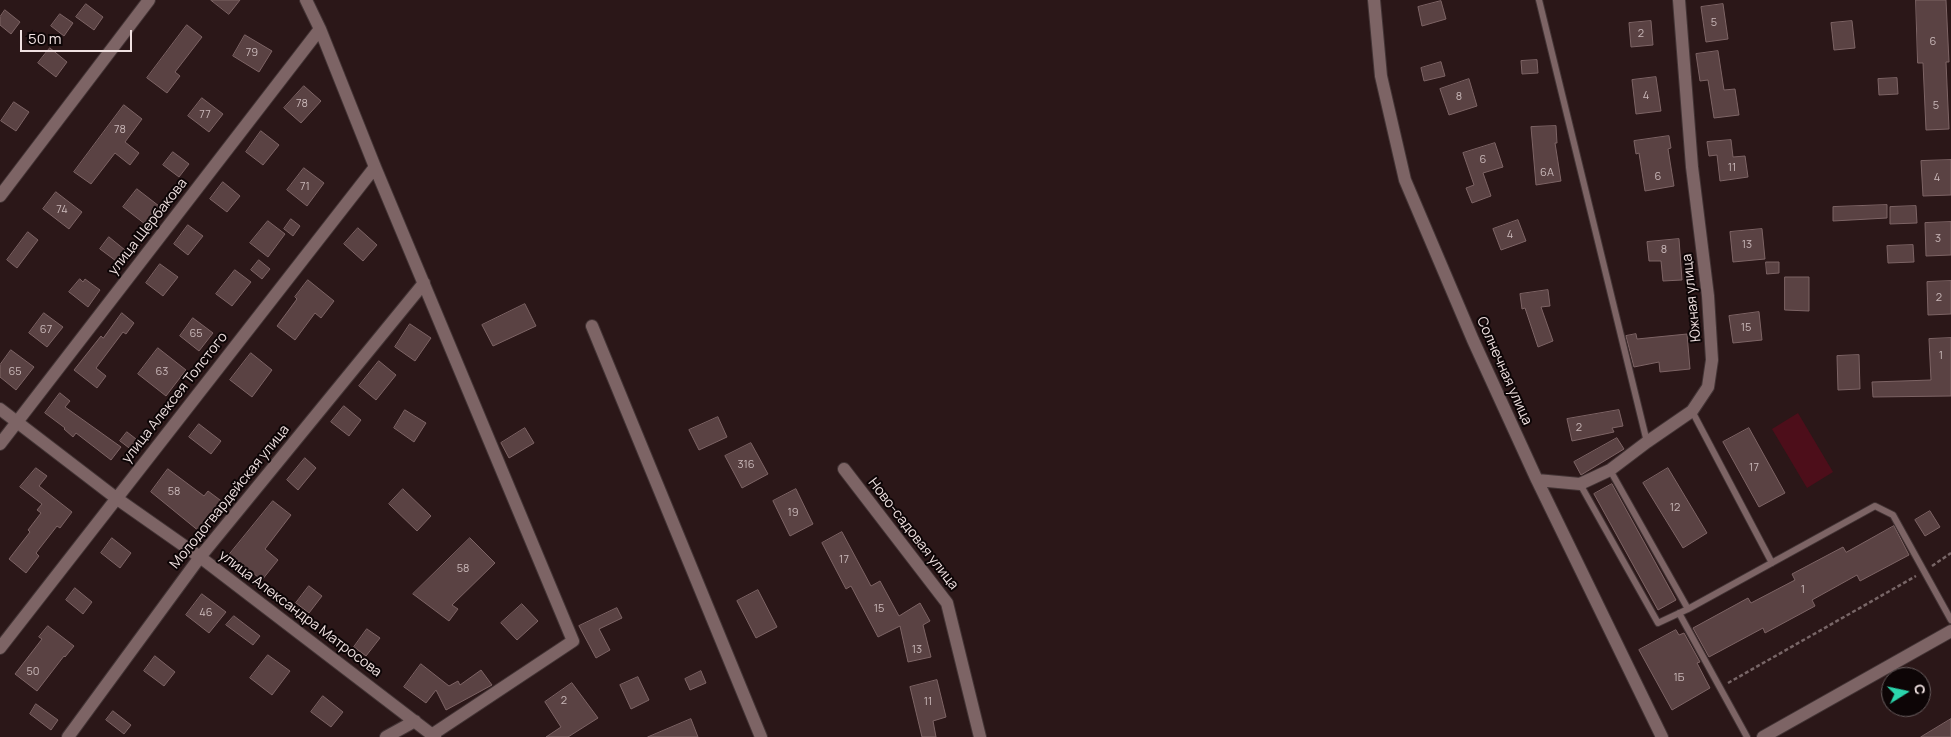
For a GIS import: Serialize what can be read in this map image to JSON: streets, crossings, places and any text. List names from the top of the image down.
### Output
{
  "streets": {
    "street": [
      "улица Щербакова",
      "Южная улица",
      "Солнечная улица",
      "улица Алексея Толстого",
      "Молодогвардейская улица",
      "Ново-садовая улица",
      "улица Александра Матросова"
    ]
  },
  "crossings": [
    ["улица Щербакова", "улица Александра Матросова"],
    ["улица Алексея Толстого", "улица Александра Матросова"],
    ["Молодогвардейская улица", "улица Александра Матросова"]
  ],
  "house_numbers": [
    "5",
    "2",
    "6",
    "79",
    "4",
    "8",
    "78",
    "5",
    "77",
    "78",
    "6",
    "11",
    "6А",
    "6",
    "4",
    "71",
    "74",
    "4",
    "3",
    "13",
    "8",
    "2",
    "15",
    "67",
    "65",
    "1",
    "65",
    "63",
    "2",
    "316",
    "17",
    "58",
    "12",
    "19",
    "17",
    "58",
    "1",
    "15",
    "46",
    "13",
    "50",
    "1Б",
    "2",
    "11"
  ],
  "scale_bar": "50 m",
  "north": "right"
}
